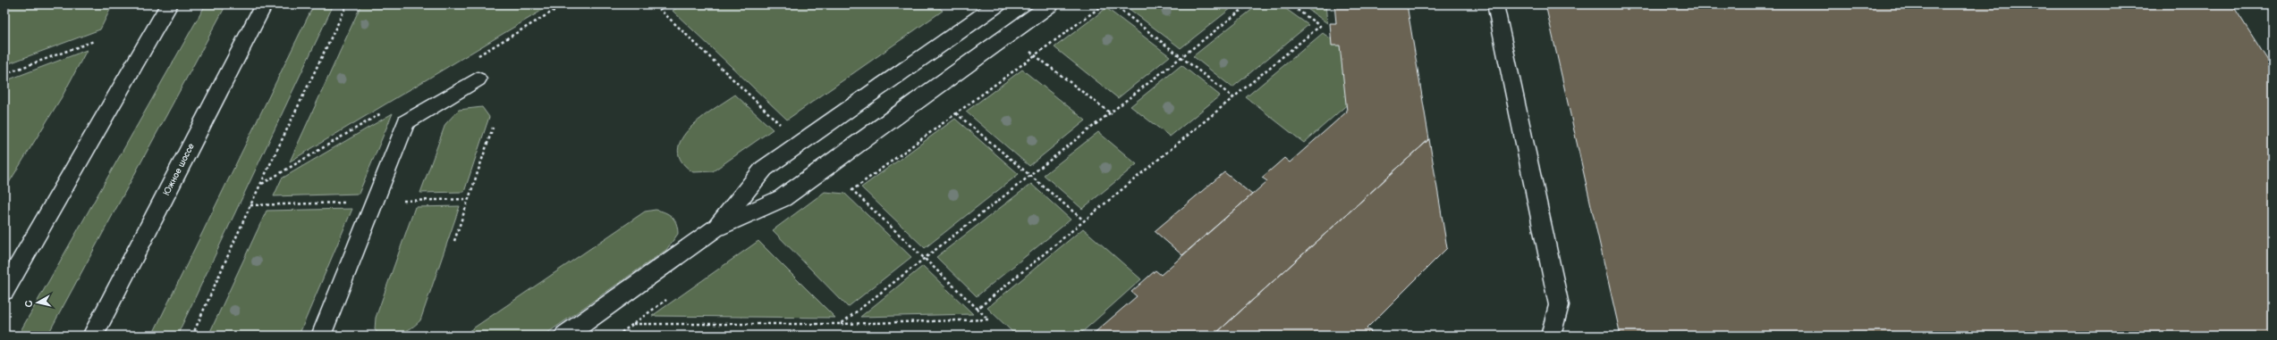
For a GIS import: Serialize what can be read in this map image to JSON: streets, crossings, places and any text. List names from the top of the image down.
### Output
{
  "streets": {
    "street": ["Южное шоссе"]
  },
  "north": "left"
}
